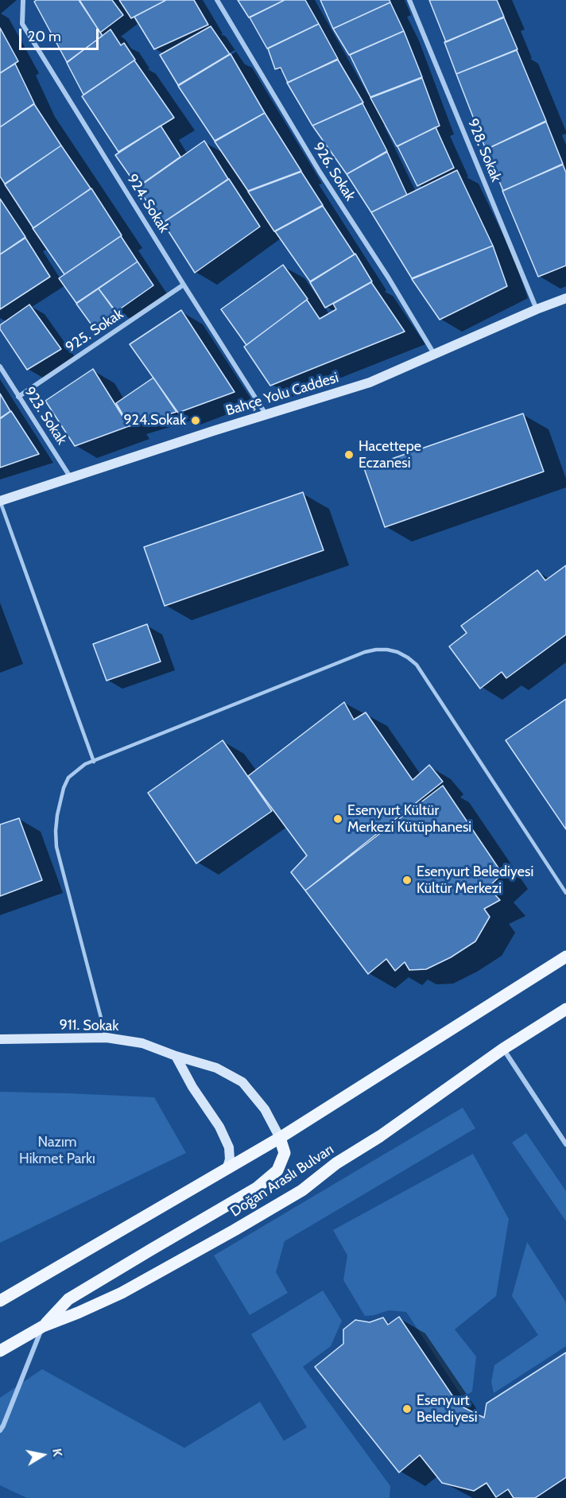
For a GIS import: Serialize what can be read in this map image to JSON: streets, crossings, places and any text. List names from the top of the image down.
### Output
{
  "streets": {
    "main road": ["Doğan Araslı Bulvarı"],
    "street": [
      "928. Sokak",
      "926. Sokak",
      "924. Sokak",
      "925. Sokak",
      "Bahçe Yolu Caddesi",
      "923. Sokak",
      "911. Sokak"
    ]
  },
  "crossings": [
    ["928. Sokak", "Bahçe Yolu Caddesi"],
    ["926. Sokak", "Bahçe Yolu Caddesi"],
    ["924. Sokak", "925. Sokak"],
    ["924. Sokak", "Bahçe Yolu Caddesi"],
    ["925. Sokak", "923. Sokak"],
    ["Bahçe Yolu Caddesi", "923. Sokak"]
  ],
  "parks": ["Nazım Hikmet Parkı"],
  "places": [
    "924.Sokak",
    "Hacettepe Eczanesi",
    "Esenyurt Kültür Merkezi Kütüphanesi",
    "Esenyurt Belediyesi Kültür Merkezi",
    "Esenyurt Belediyesi"
  ],
  "scale_bar": "20 m",
  "north": "right"
}
